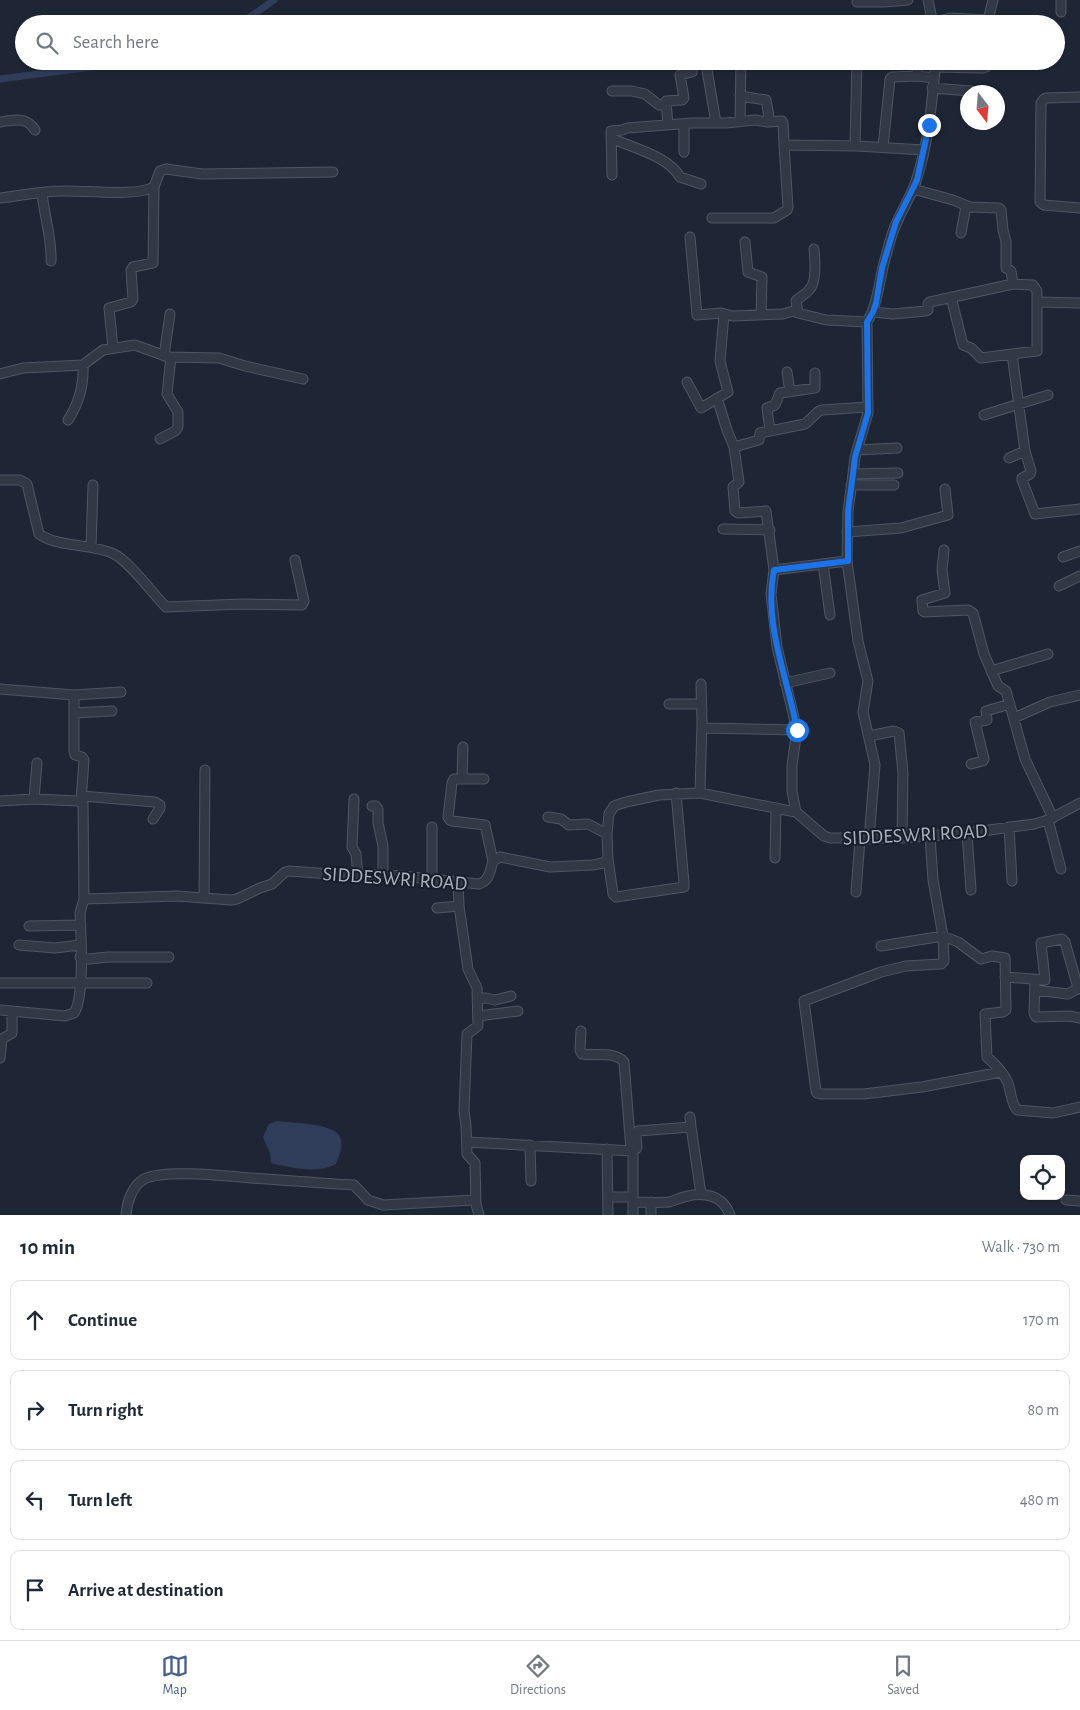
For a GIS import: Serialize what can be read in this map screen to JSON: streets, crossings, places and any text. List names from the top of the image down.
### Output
{
  "streets": {
    "street": ["SIDDESWRI ROAD"]
  },
  "north": "bottom",
  "page": {
    "search": "Search here",
    "heading": ["10 min", "Walk · 730 m"],
    "list": [
      ["Continue", "170 m"],
      ["Turn right", "80 m"],
      ["Turn left", "480 m"],
      "Arrive at destination"
    ],
    "nav": ["Map", "Directions", "Saved"]
  }
}
